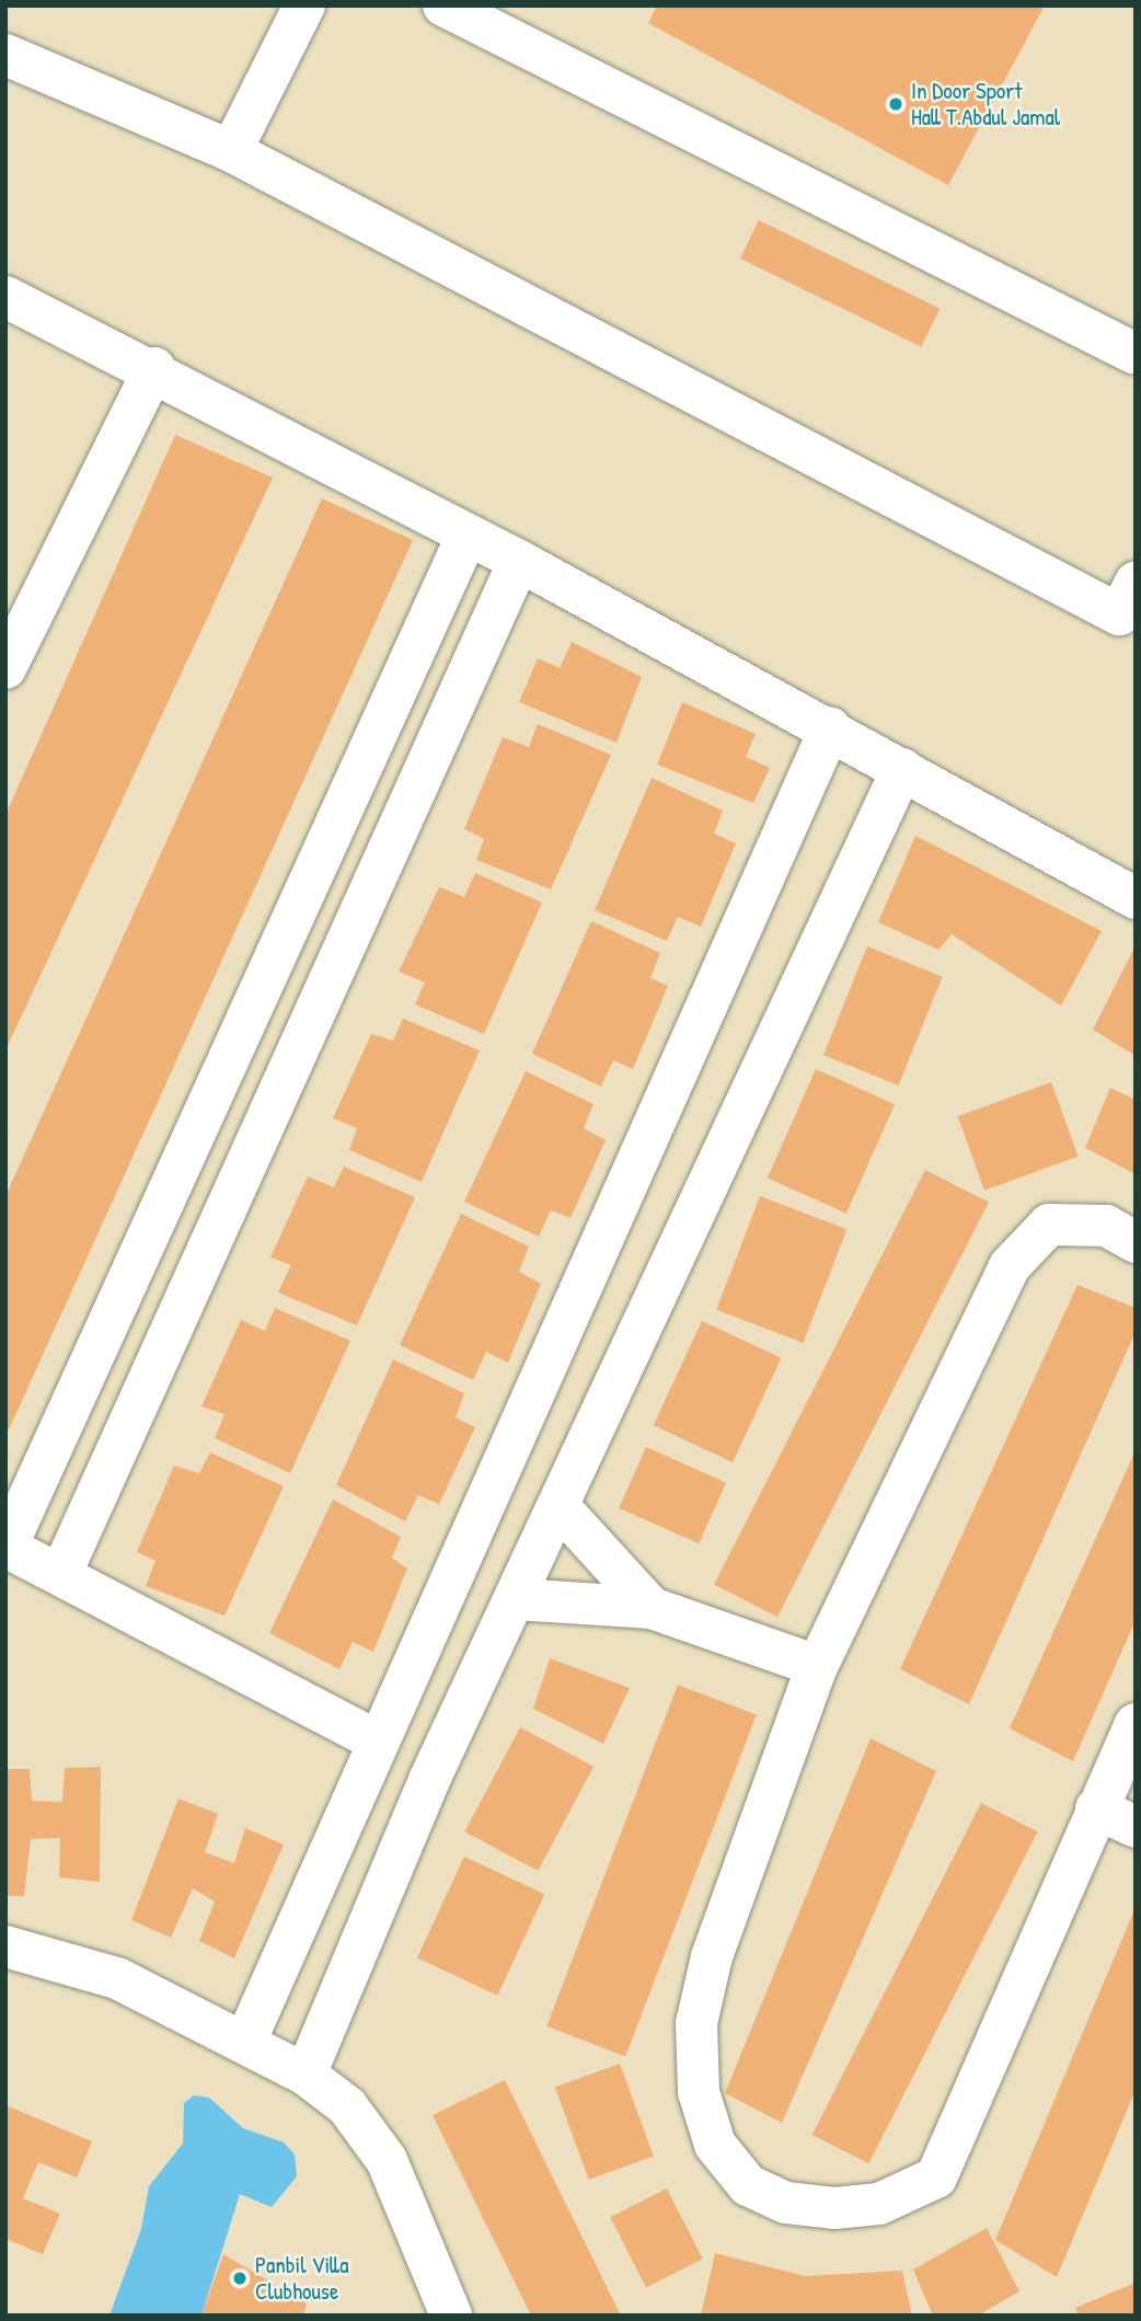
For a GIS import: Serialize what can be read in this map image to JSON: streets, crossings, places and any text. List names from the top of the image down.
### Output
{
  "places": ["In Door Sport Hall T.Abdul Jamal", "Panbil Villa Clubhouse"]
}
